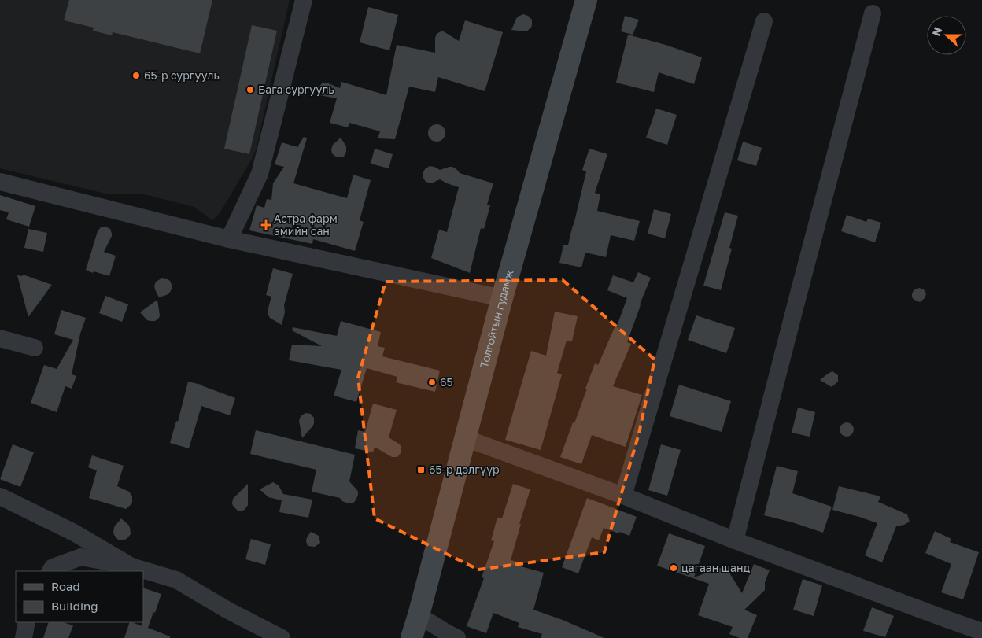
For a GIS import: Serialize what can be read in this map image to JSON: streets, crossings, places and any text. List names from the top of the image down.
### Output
{
  "streets": {
    "main road": ["Толгойтын гудамж"]
  },
  "places": {
    "other": [
      "65-р сургууль",
      "Бага сургууль",
      "65",
      "цагаан шанд"
    ],
    "health": ["Астра фарм эмийн сан"],
    "transit": ["65-р дэлгүүр"]
  },
  "legend": ["Road", "Building"],
  "north": "left"
}
